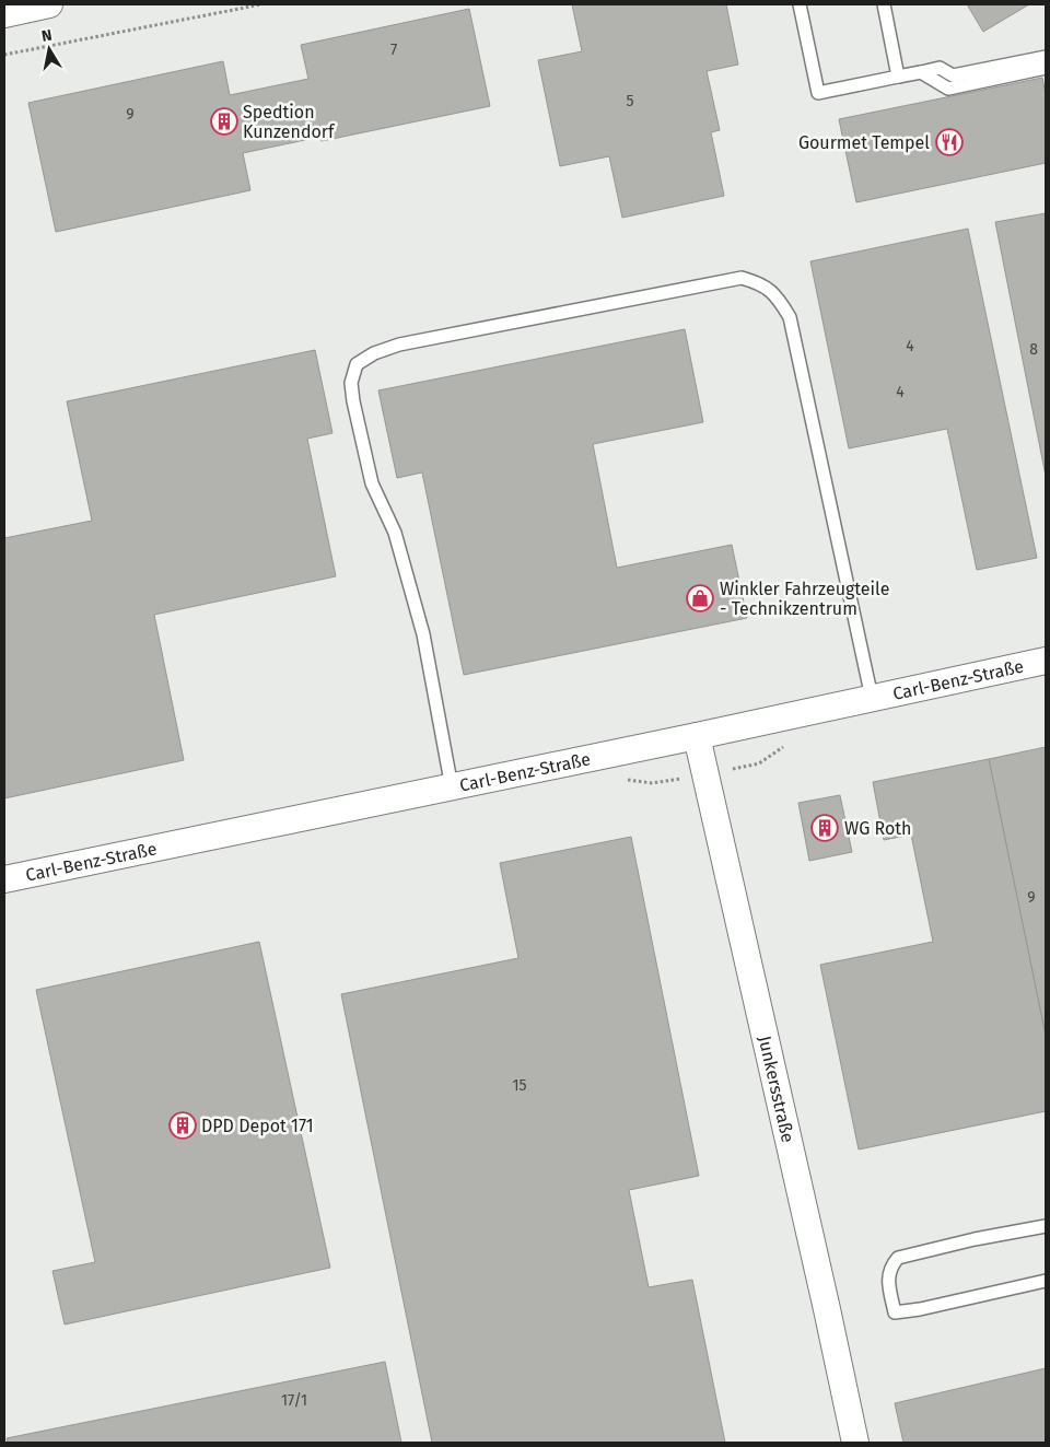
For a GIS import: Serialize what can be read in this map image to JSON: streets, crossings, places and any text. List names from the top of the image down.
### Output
{
  "streets": {
    "street": ["Carl-Benz-Straße", "Junkersstraße"]
  },
  "crossings": [
    ["Carl-Benz-Straße", "Junkersstraße"]
  ],
  "places": {
    "building": ["Spedtion Kunzendorf", "WG Roth", "DPD Depot 171"],
    "restaurant": ["Gourmet Tempel"],
    "shop": ["Winkler Fahrzeugteile - Technikzentrum"]
  },
  "house_numbers": [
    "7",
    "5",
    "9",
    "4",
    "8",
    "4",
    "9",
    "15",
    "17/1"
  ],
  "north": "top"
}
